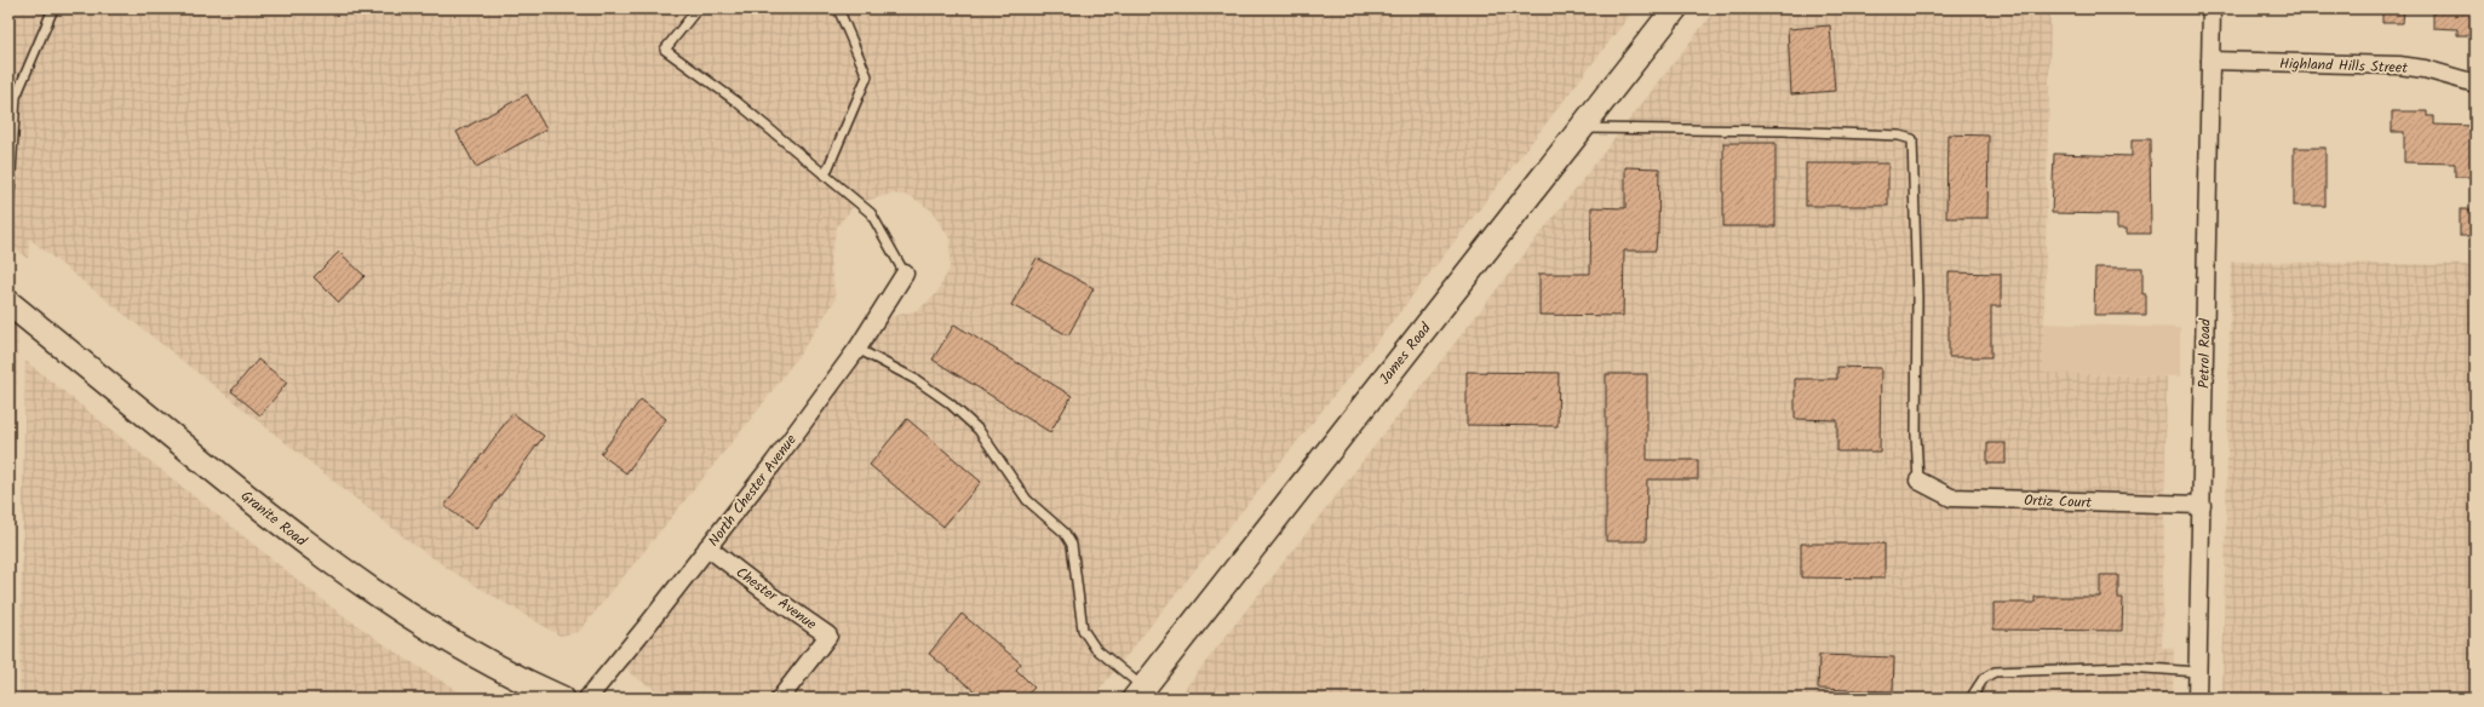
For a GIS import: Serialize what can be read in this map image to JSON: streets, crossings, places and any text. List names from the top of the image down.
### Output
{
  "streets": {
    "main road": ["James Road", "Granite Road"],
    "street": [
      "Highland Hills Street",
      "Petrol Road",
      "North Chester Avenue",
      "Ortiz Court",
      "Chester Avenue"
    ]
  },
  "crossings": [
    ["Highland Hills Street", "Petrol Road"],
    ["Petrol Road", "Ortiz Court"],
    ["North Chester Avenue", "Chester Avenue"]
  ]
}
